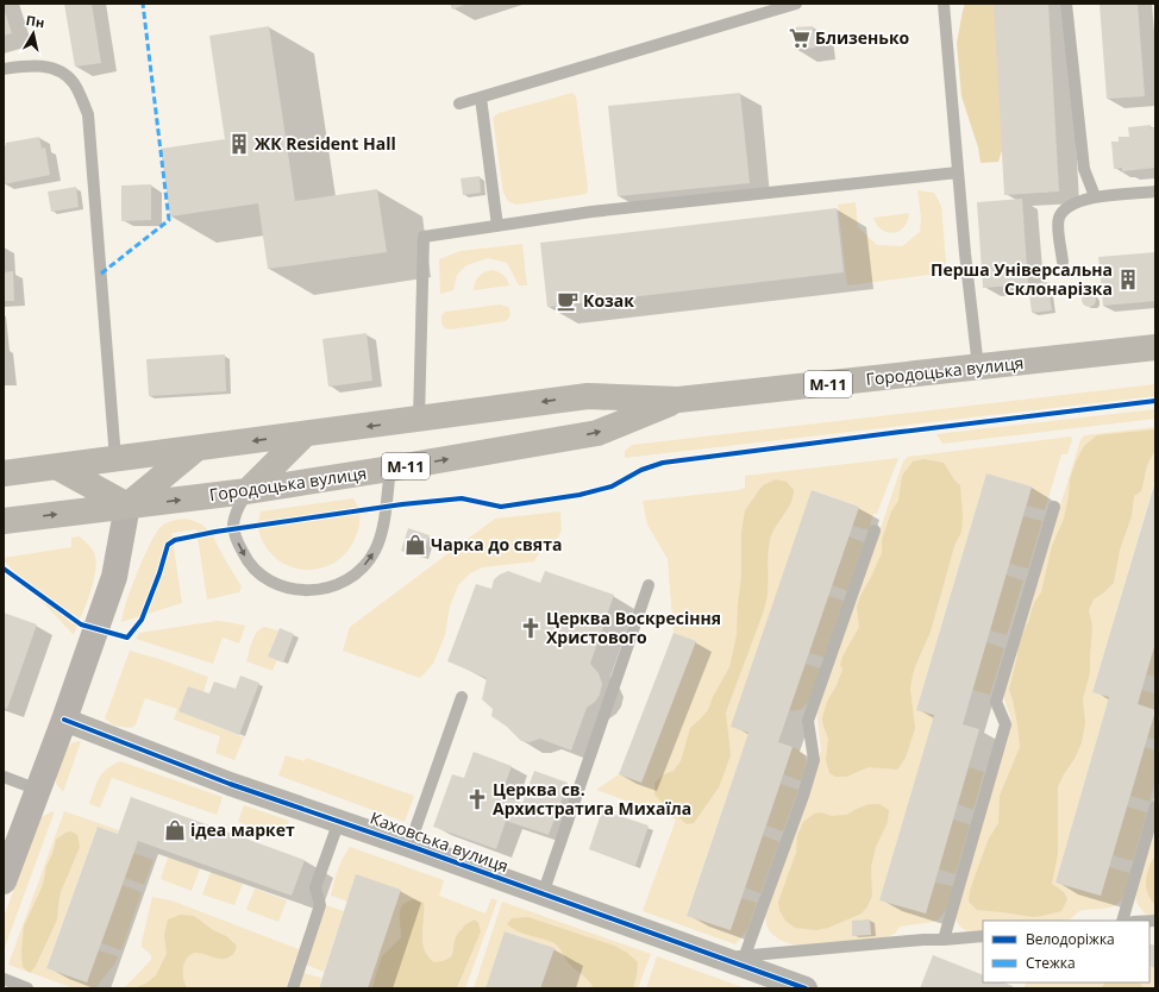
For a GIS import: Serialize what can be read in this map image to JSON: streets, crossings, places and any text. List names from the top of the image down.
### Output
{
  "streets": {
    "main road": ["Городоцька вулиця", "М-11"],
    "street": ["Каховська вулиця"]
  },
  "places": {
    "supermarket": ["Близенько"],
    "building": ["ЖК Resident Hall", "Перша Універсальна Склонарізка"],
    "cafe": ["Козак"],
    "shop": ["Чарка до свята", "ідеа маркет"],
    "church": ["Церква Воскресіння Христового", "Церква св. Архистратига Михаїла"]
  },
  "legend": ["Велодоріжка", "Стежка"],
  "north": "top"
}
